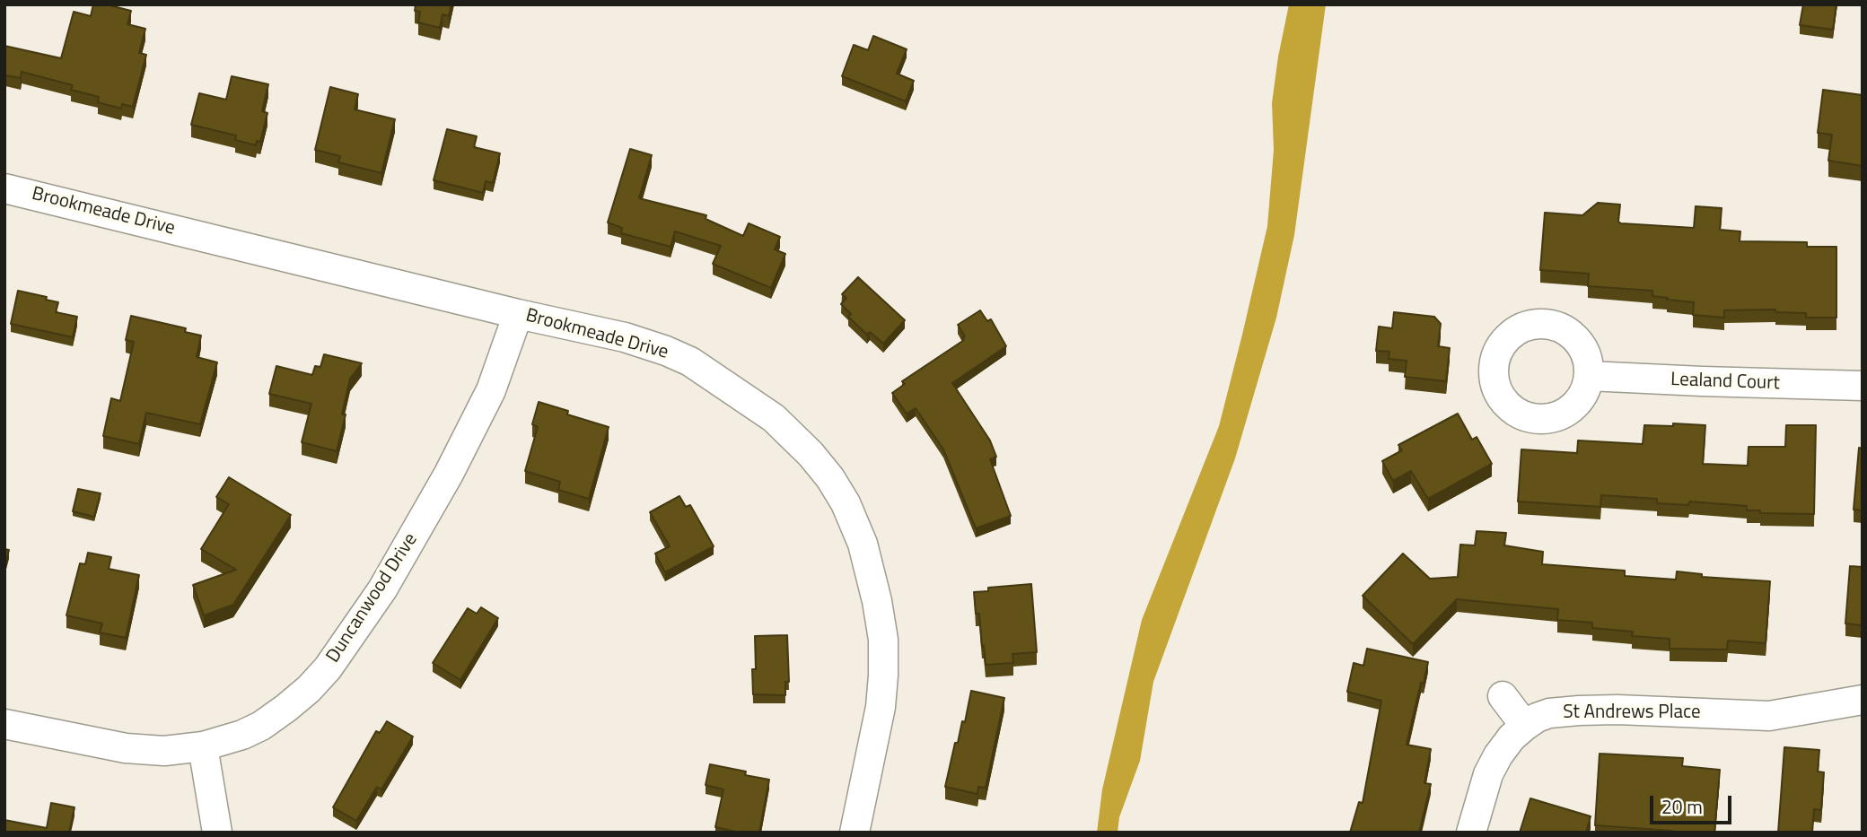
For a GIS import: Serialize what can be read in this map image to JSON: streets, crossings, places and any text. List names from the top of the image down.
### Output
{
  "streets": {
    "street": [
      "Brookmeade Drive",
      "Lealand Court",
      "Duncanwood Drive",
      "St Andrews Place"
    ]
  },
  "crossings": [
    ["Brookmeade Drive", "Duncanwood Drive"]
  ],
  "scale_bar": "20 m"
}
